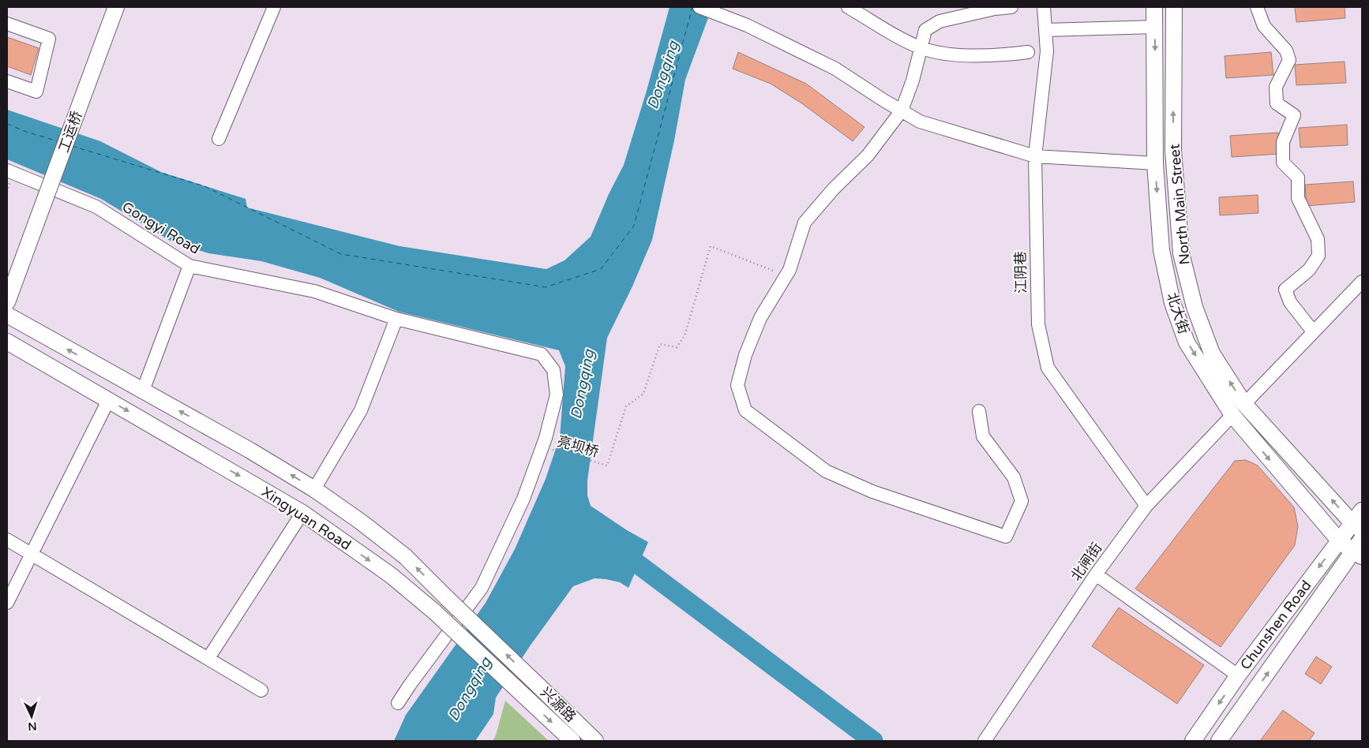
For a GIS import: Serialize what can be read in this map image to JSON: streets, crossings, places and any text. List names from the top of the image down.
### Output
{
  "streets": {
    "main road": [
      "工运桥",
      "North Main Street",
      "北大街",
      "Xingyuan Road",
      "Chunshen Road",
      "兴源路"
    ],
    "street": ["Gongyi Road", "江阴巷", "北闸街"],
    "path": ["亮坝桥"]
  },
  "crossings": [
    ["North Main Street", "Chunshen Road"],
    ["Gongyi Road", "亮坝桥"],
    ["江阴巷", "北闸街"],
    ["北大街", "北闸街"],
    ["北大街", "Chunshen Road"],
    ["Xingyuan Road", "兴源路"]
  ],
  "one_way": ["North Main Street", "北大街"],
  "water": ["Dongqing"],
  "north": "bottom"
}
